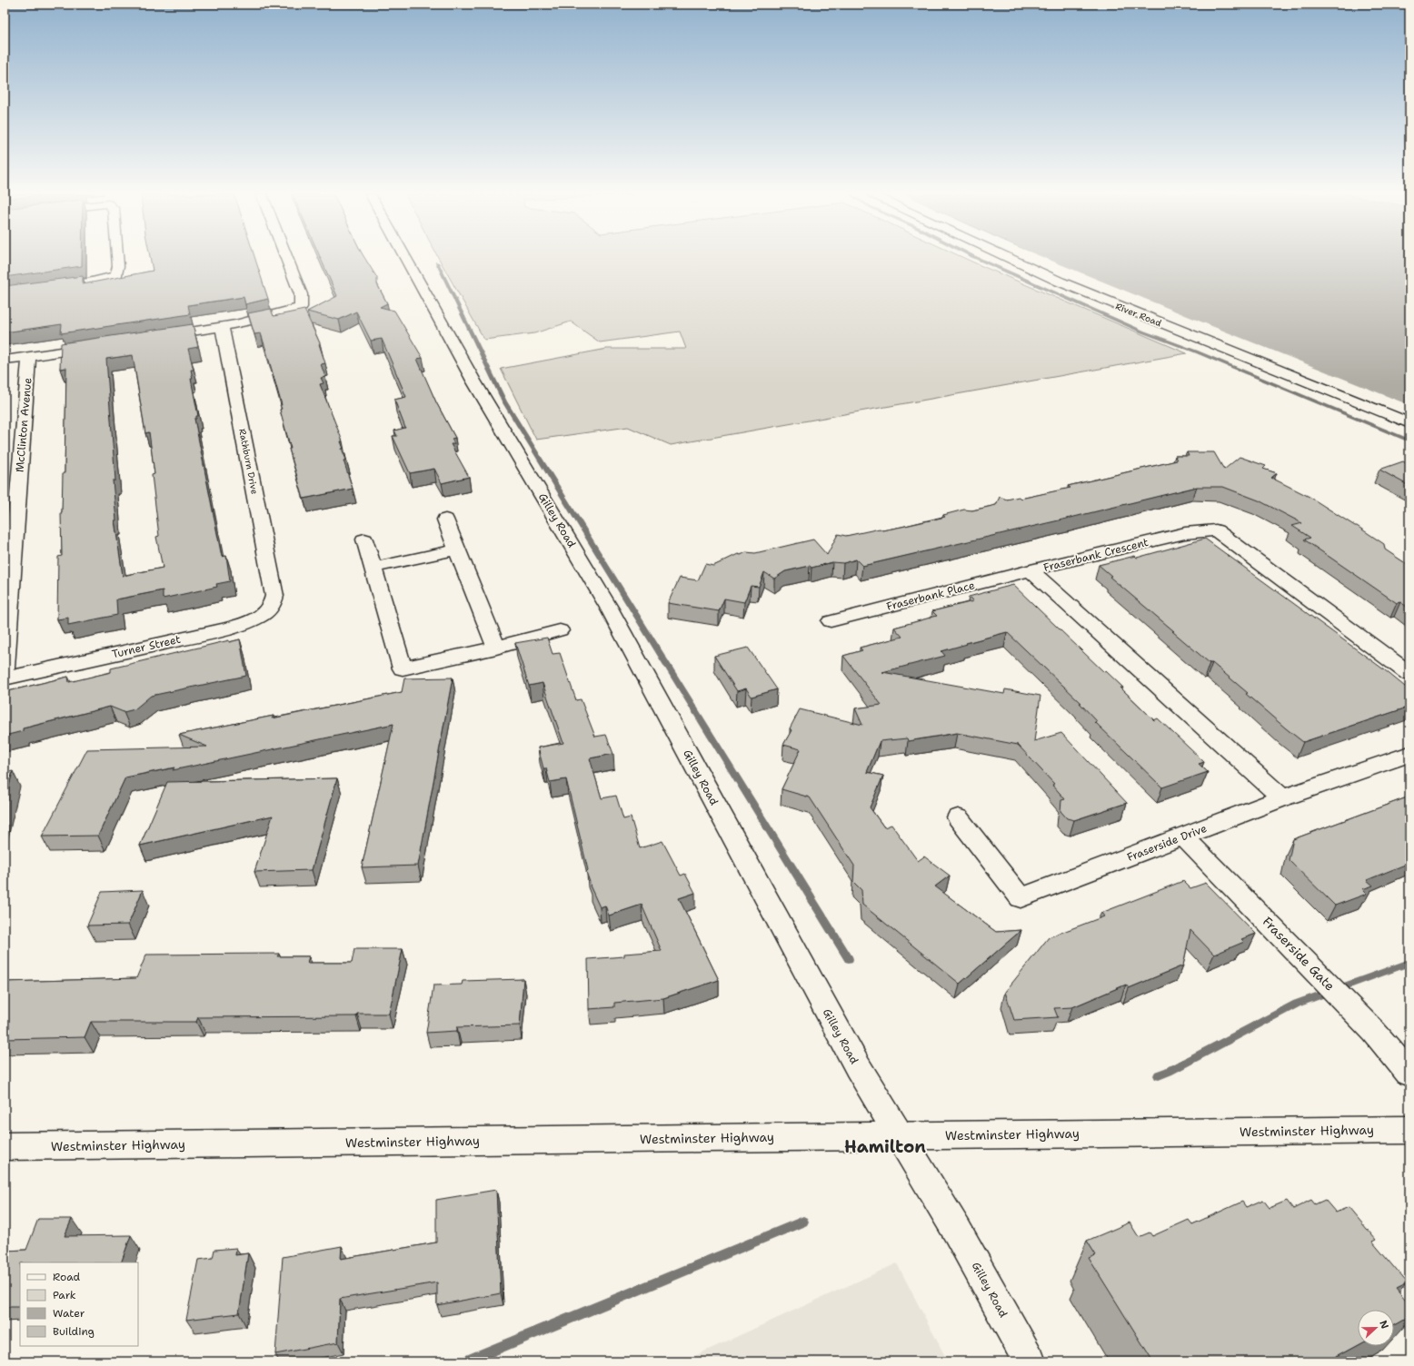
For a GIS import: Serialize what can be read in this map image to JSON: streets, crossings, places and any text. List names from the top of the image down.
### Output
{
  "streets": {
    "street": [
      "River Road",
      "McClinton Avenue",
      "Rathburn Drive",
      "Gilley Road",
      "Fraserbank Crescent",
      "Fraserbank Place",
      "Turner Street",
      "Fraserside Drive",
      "Fraserside Gate",
      "Westminster Highway"
    ]
  },
  "crossings": [
    ["Rathburn Drive", "Turner Street"],
    ["Gilley Road", "Westminster Highway"],
    ["Fraserbank Crescent", "Fraserbank Place"],
    ["Fraserbank Crescent", "Fraserside Drive"],
    ["Fraserside Drive", "Fraserside Gate"]
  ],
  "districts": ["Hamilton"],
  "legend": [
    "Road",
    "Park",
    "Water",
    "Building"
  ],
  "north": "right"
}
